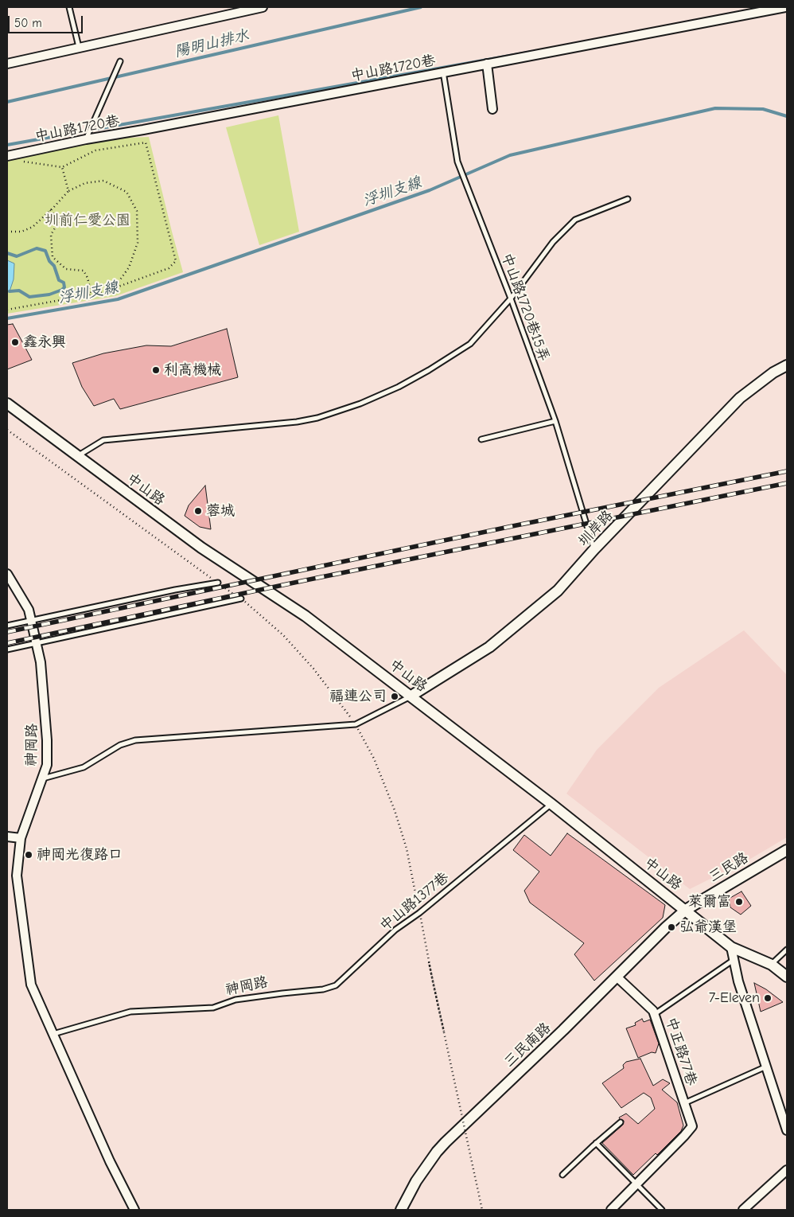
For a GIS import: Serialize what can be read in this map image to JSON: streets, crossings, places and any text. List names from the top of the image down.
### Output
{
  "streets": {
    "street": [
      "中山路1720巷",
      "中山路",
      "圳岸路",
      "神岡路",
      "三民路",
      "三民南路",
      "中正路77巷"
    ],
    "lane": ["中山路1720巷15弄", "中山路1377巷"]
  },
  "crossings": [
    ["中山路1720巷", "中山路1720巷15弄"],
    ["中山路1720巷15弄", "圳岸路"],
    ["中山路", "圳岸路"],
    ["中山路", "三民路"],
    ["中山路", "中山路1377巷"],
    ["中山路", "三民南路"],
    ["神岡路", "中山路1377巷"],
    ["三民路", "三民南路"],
    ["三民南路", "中正路77巷"]
  ],
  "water": ["陽明山排水", "浮圳支線"],
  "parks": ["圳前仁愛公園"],
  "places": [
    "鑫永興",
    "利高機械",
    "蓉城",
    "福連公司",
    "神岡光復路口",
    "萊爾富",
    "弘爺漢堡",
    "7-Eleven"
  ],
  "scale_bar": "50 m"
}
